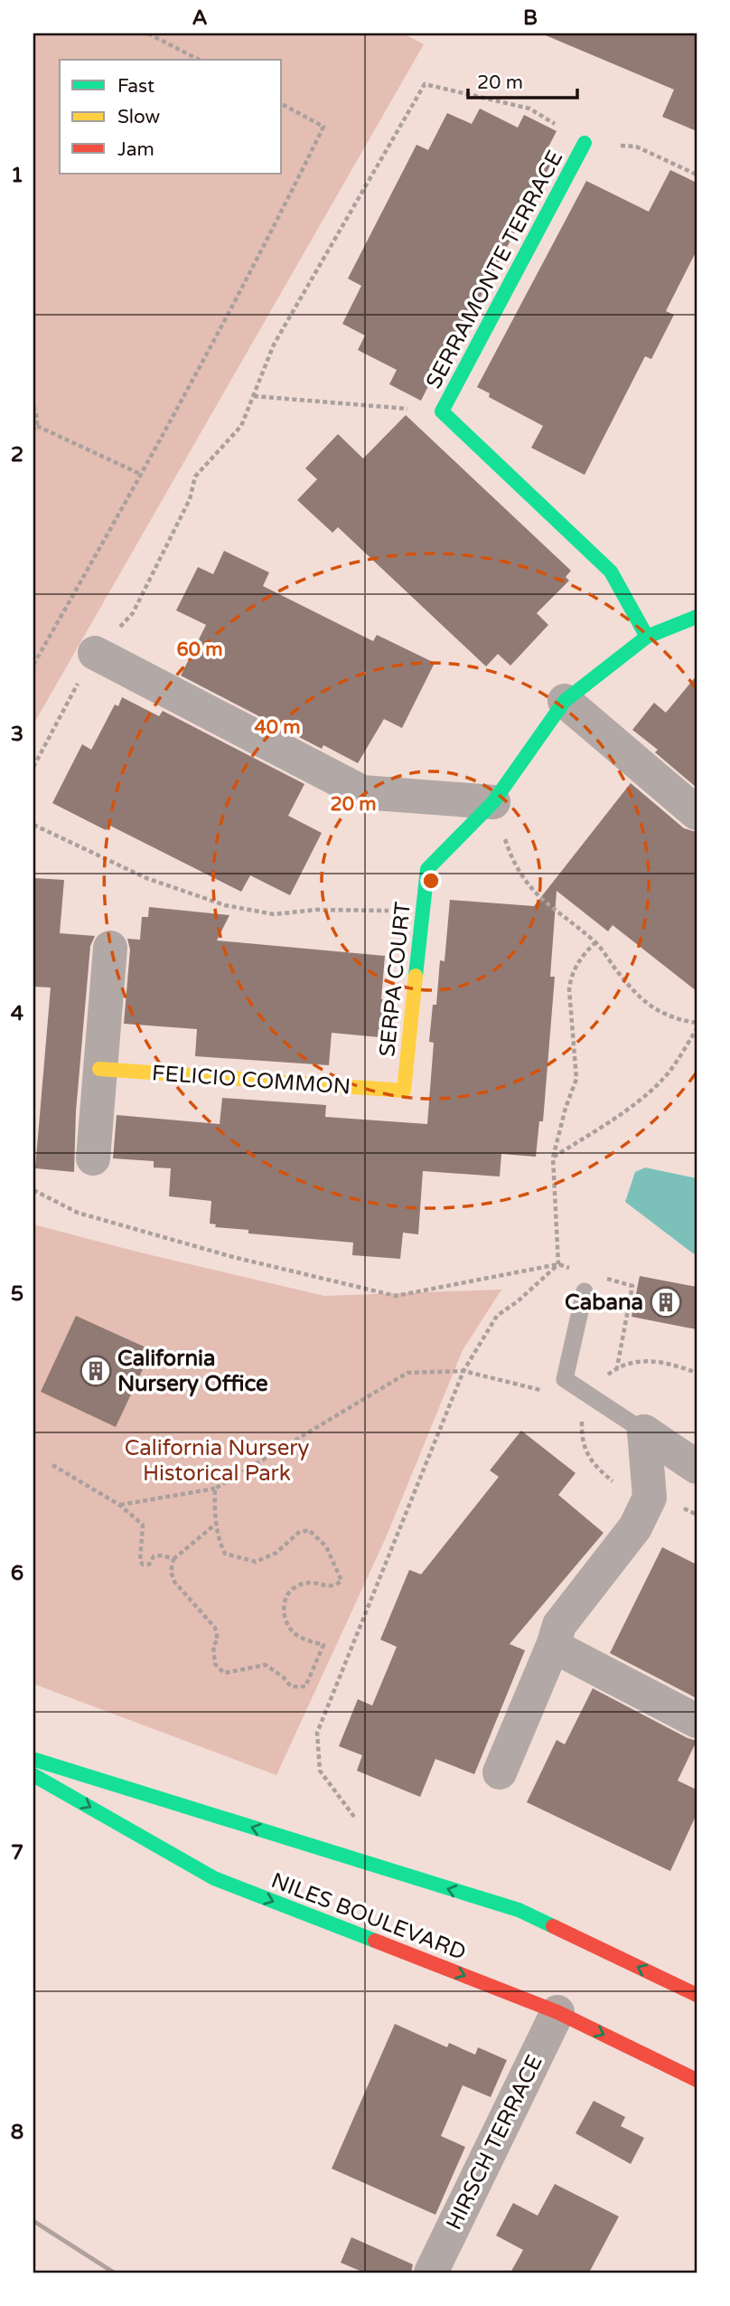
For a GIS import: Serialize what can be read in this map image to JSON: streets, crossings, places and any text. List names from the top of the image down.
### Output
{
  "streets": {
    "street": [
      "SERRAMONTE TERRACE",
      "SERPA COURT",
      "FELICIO COMMON",
      "NILES BOULEVARD",
      "HIRSCH TERRACE"
    ]
  },
  "crossings": [
    ["SERRAMONTE TERRACE", "SERPA COURT"],
    ["SERPA COURT", "FELICIO COMMON"],
    ["NILES BOULEVARD", "HIRSCH TERRACE"]
  ],
  "parks": ["California Nursery Historical Park"],
  "places": {
    "building": ["Cabana", "California Nursery Office"]
  },
  "legend": ["Fast", "Slow", "Jam"],
  "scale_bar": "20 m",
  "grid": {
    "columns": ["A", "B"],
    "rows": [
      "1",
      "2",
      "3",
      "4",
      "5",
      "6",
      "7",
      "8"
    ]
  },
  "rings": ["60 m", "40 m", "20 m"]
}
